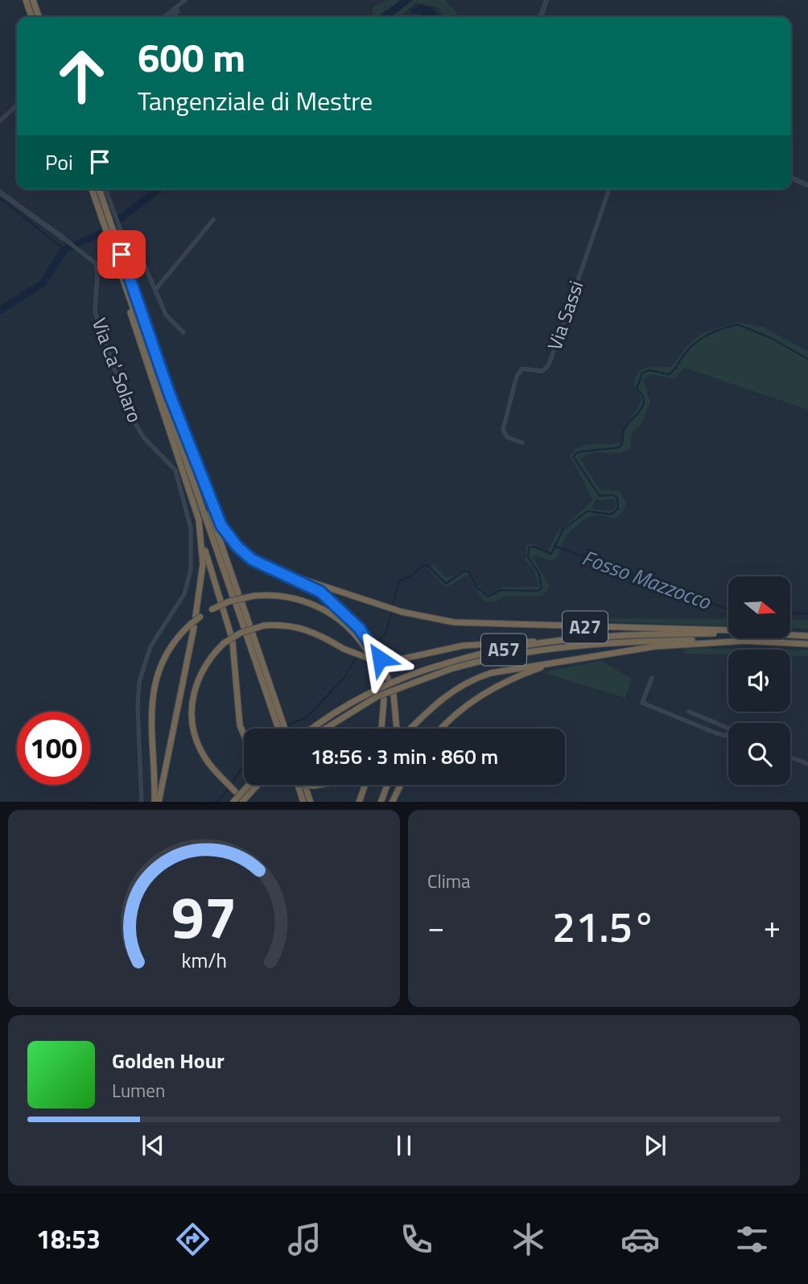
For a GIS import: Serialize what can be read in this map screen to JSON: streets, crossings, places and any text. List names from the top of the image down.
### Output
{
  "streets": {
    "highway": ["A27", "A57"],
    "street": ["Via Sassi", "Via Ca' Solaro"]
  },
  "crossings": [
    ["A27", "A57"]
  ],
  "water": ["Fosso Mazzocco"],
  "north": "right",
  "page": {
    "turn": ["600 m", "Tangenziale di Mestre"],
    "then": "Poi",
    "limit": "100",
    "trip": "18:56 · 3 min · 860 m",
    "tile": "Clima",
    "heat": ["−", "21.5°", "+"],
    "song": ["Golden Hour", "Lumen"],
    "tabs": "18:53",
    "gauge": ["97", "km/h"]
  }
}
